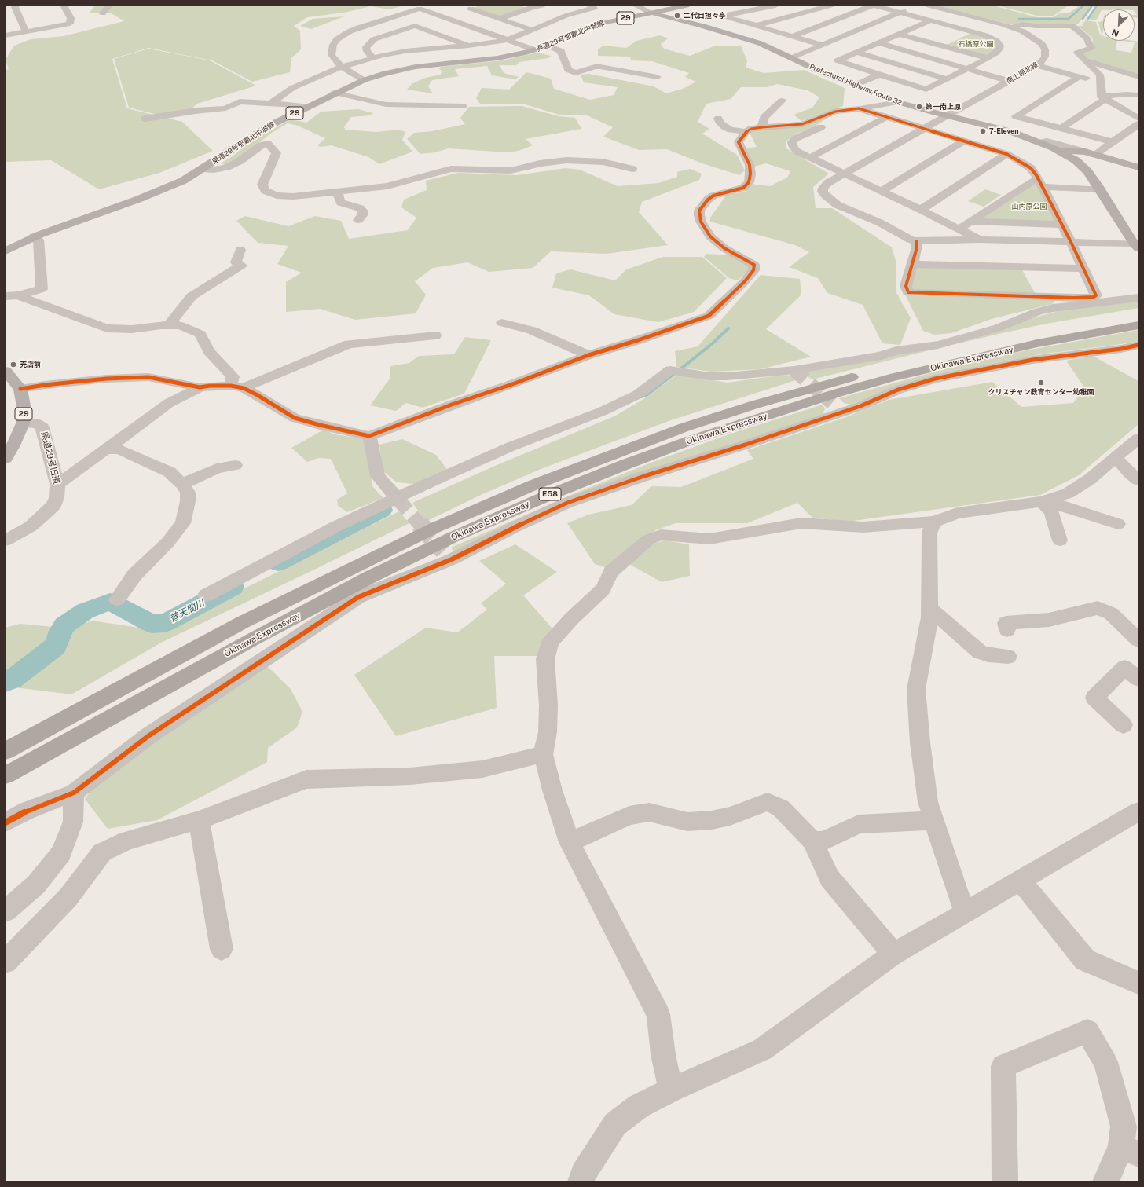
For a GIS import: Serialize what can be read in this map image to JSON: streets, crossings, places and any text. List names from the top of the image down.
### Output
{
  "streets": {
    "highway": ["Okinawa Expressway", "E58"],
    "main road": ["29", "県道29号那覇北中城線", "Prefectural Highway Route 32"],
    "street": ["南上原北線", "県道29号旧道"]
  },
  "crossings": [
    ["29", "県道29号旧道"],
    ["県道29号那覇北中城線", "Prefectural Highway Route 32"],
    ["南上原北線", "Prefectural Highway Route 32"]
  ],
  "water": ["普天間川"],
  "parks": ["石橋原公園", "山内原公園"],
  "places": [
    "二代目担々亭",
    "第一南上原",
    "7-Eleven",
    "売店前",
    "クリスチャン教育センター幼稚園"
  ],
  "north": "bottom left"
}
